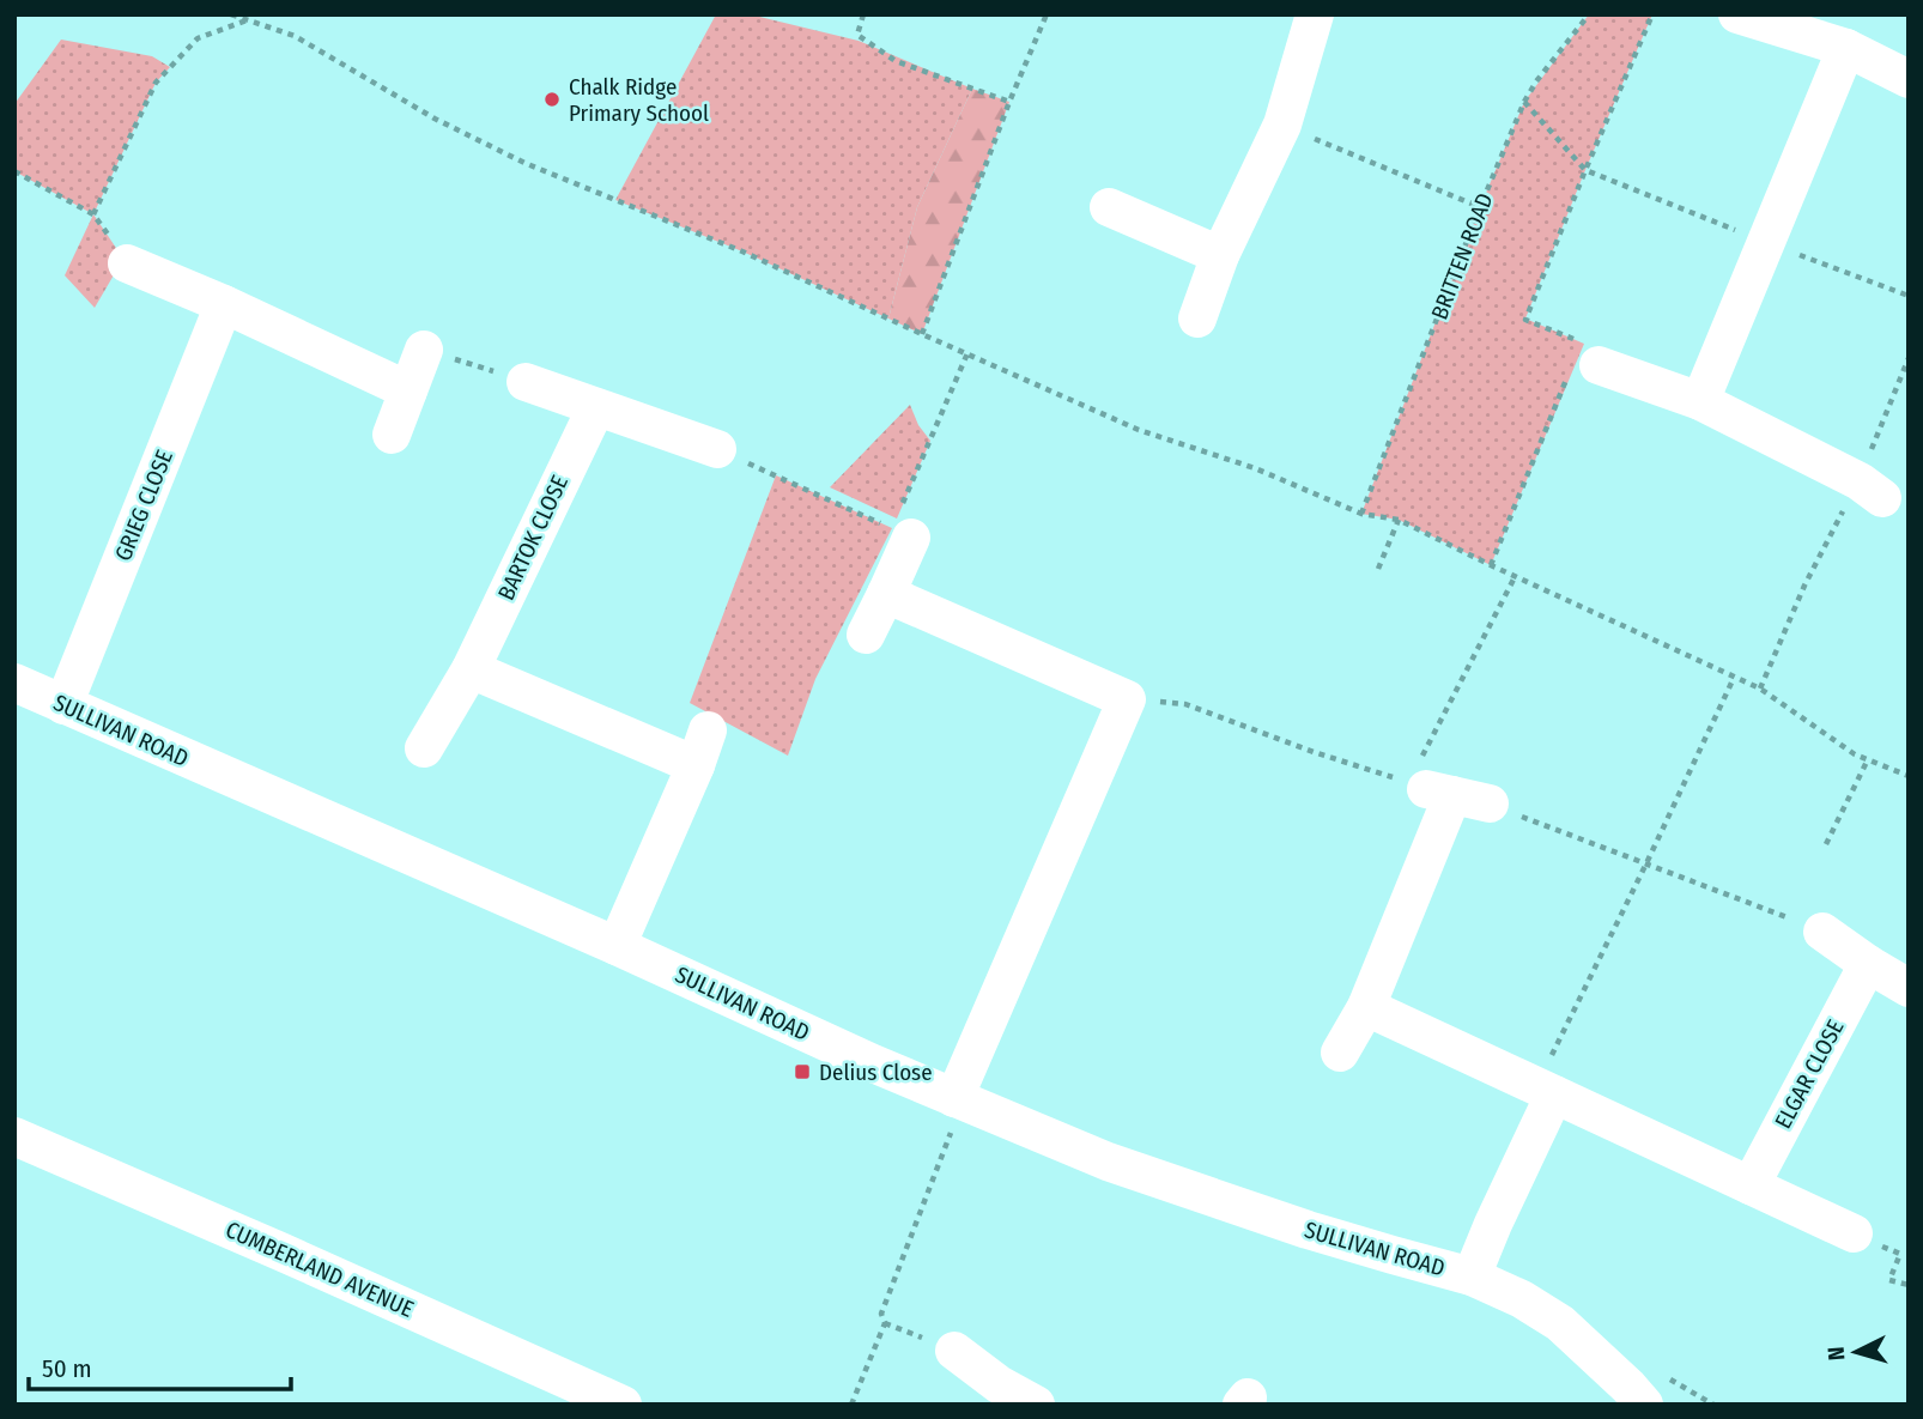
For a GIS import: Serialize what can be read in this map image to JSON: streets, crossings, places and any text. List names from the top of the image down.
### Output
{
  "streets": {
    "street": [
      "GRIEG CLOSE",
      "BARTOK CLOSE",
      "SULLIVAN ROAD",
      "ELGAR CLOSE",
      "CUMBERLAND AVENUE"
    ],
    "path": ["BRITTEN ROAD"]
  },
  "crossings": [
    ["GRIEG CLOSE", "SULLIVAN ROAD"]
  ],
  "places": {
    "other": ["Chalk Ridge Primary School"],
    "transit": ["Delius Close"]
  },
  "scale_bar": "50 m",
  "north": "left"
}
